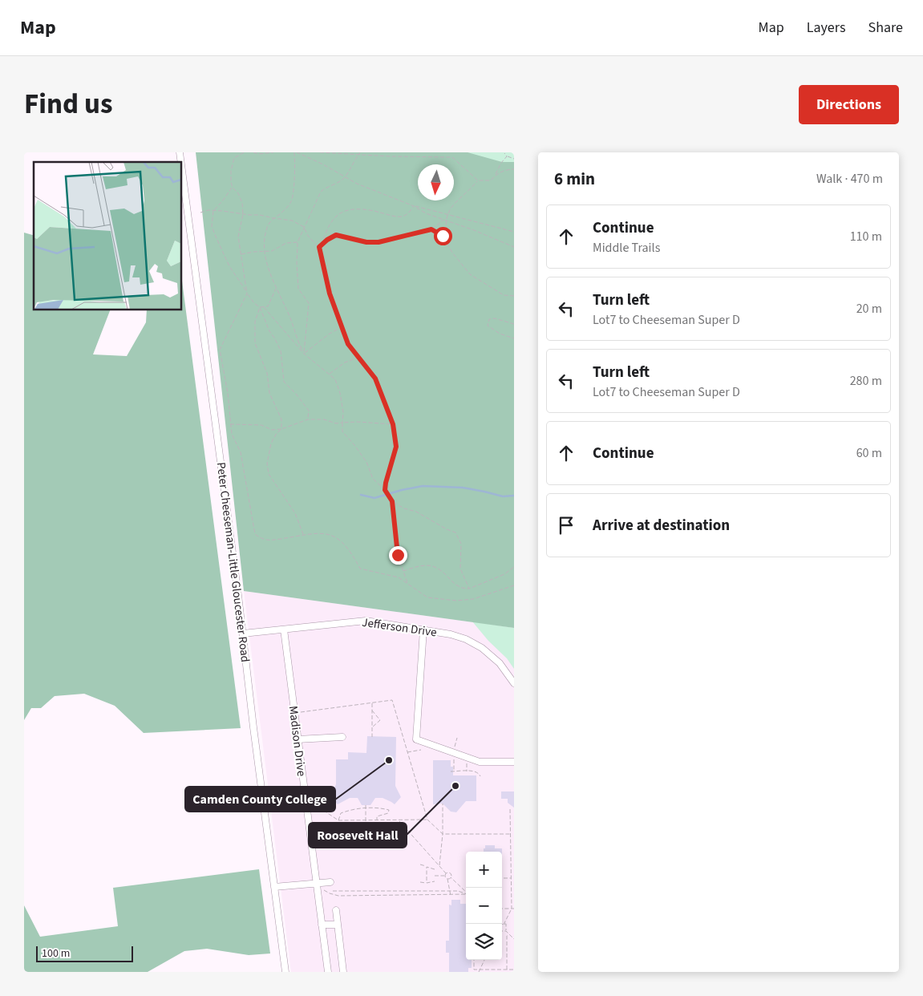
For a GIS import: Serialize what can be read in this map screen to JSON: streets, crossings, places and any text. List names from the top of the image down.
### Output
{
  "streets": {
    "street": ["Peter Cheeseman-Little Gloucester Road", "Jefferson Drive", "Madison Drive"]
  },
  "crossings": [
    ["Peter Cheeseman-Little Gloucester Road", "Jefferson Drive"],
    ["Jefferson Drive", "Madison Drive"]
  ],
  "places": ["Camden County College", "Roosevelt Hall"],
  "scale_bar": "100 m",
  "north": "bottom",
  "page": {
    "header": "Map",
    "nav": ["Map", "Layers", "Share"],
    "title": "Find us",
    "buttons": "Directions",
    "heading": ["6 min", "Walk · 470 m"],
    "list": [
      ["Continue", "Middle Trails", "110 m"],
      ["Turn left", "Lot7 to Cheeseman Super D", "20 m"],
      ["Turn left", "Lot7 to Cheeseman Super D", "280 m"],
      ["Continue", "60 m"],
      "Arrive at destination"
    ],
    "map_buttons": ["+", "−"],
    "scale": "100 m"
  }
}
